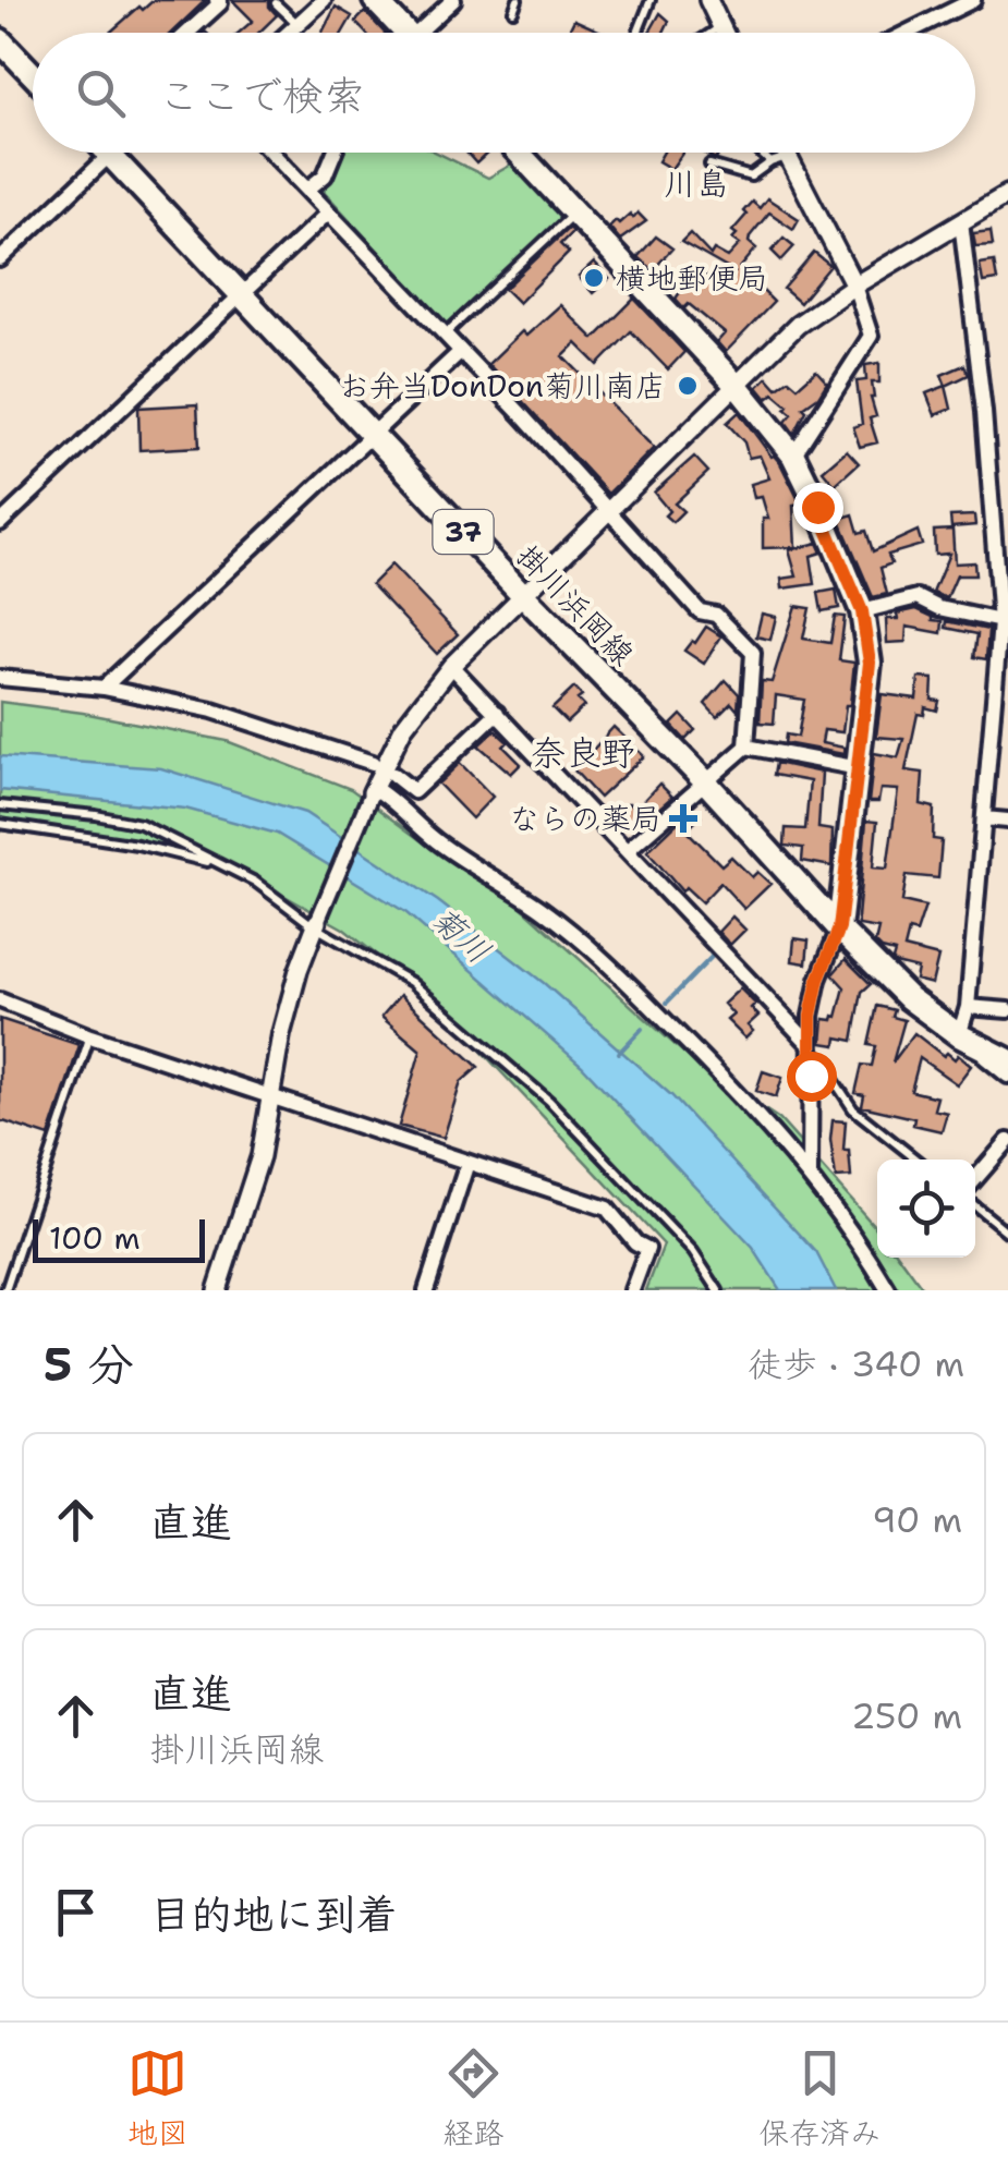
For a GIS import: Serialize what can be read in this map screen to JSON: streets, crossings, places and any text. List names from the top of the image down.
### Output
{
  "streets": {
    "main road": ["37", "掛川浜岡線"]
  },
  "districts": ["川島", "奈良野"],
  "water": ["菊川"],
  "places": {
    "other": ["横地郵便局", "お弁当DonDon菊川南店"],
    "health": ["ならの薬局"]
  },
  "scale_bar": "100 m",
  "page": {
    "search": "ここで検索",
    "scale": "100 m",
    "heading": ["5 分", "徒歩 · 340 m"],
    "list": [
      ["直進", "90 m"],
      ["直進", "掛川浜岡線", "250 m"],
      "目的地に到着"
    ],
    "nav": ["地図", "経路", "保存済み"]
  }
}
